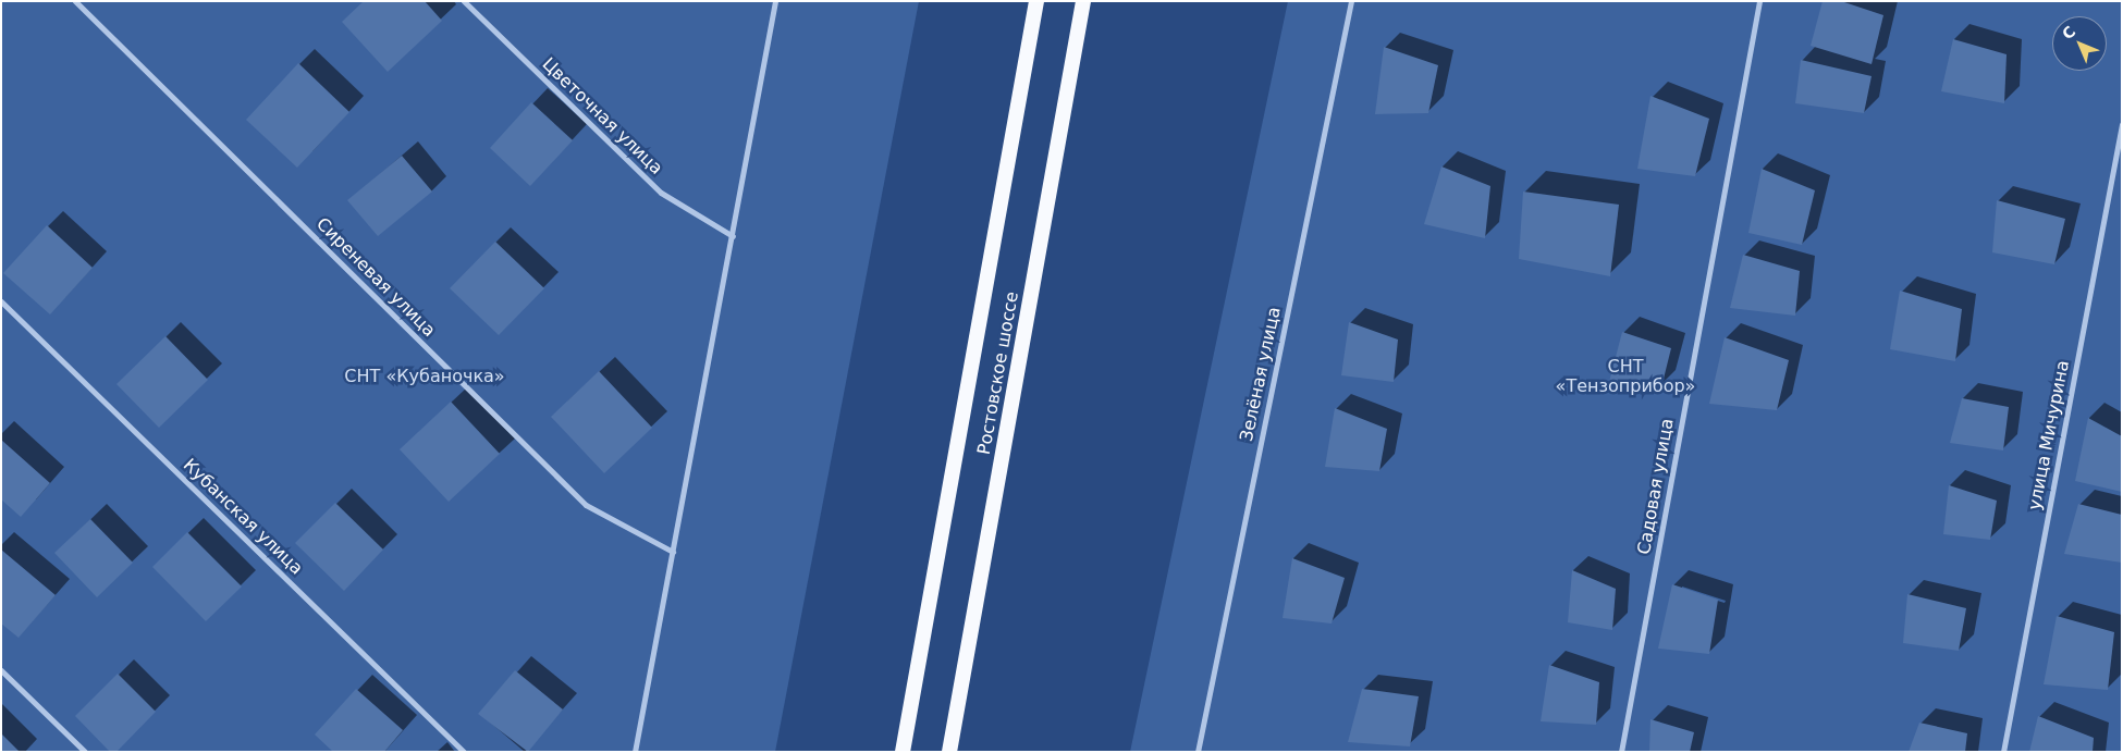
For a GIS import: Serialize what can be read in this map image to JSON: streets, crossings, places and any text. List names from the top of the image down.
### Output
{
  "streets": {
    "highway": ["Ростовское шоссе"],
    "street": [
      "Цветочная улица",
      "Сиреневая улица",
      "Зелёная улица",
      "улица Мичурина",
      "Садовая улица",
      "Кубанская улица"
    ]
  },
  "parks": ["СНТ «Тензоприбор»", "СНТ «Кубаночка»"],
  "north": "top left"
}
